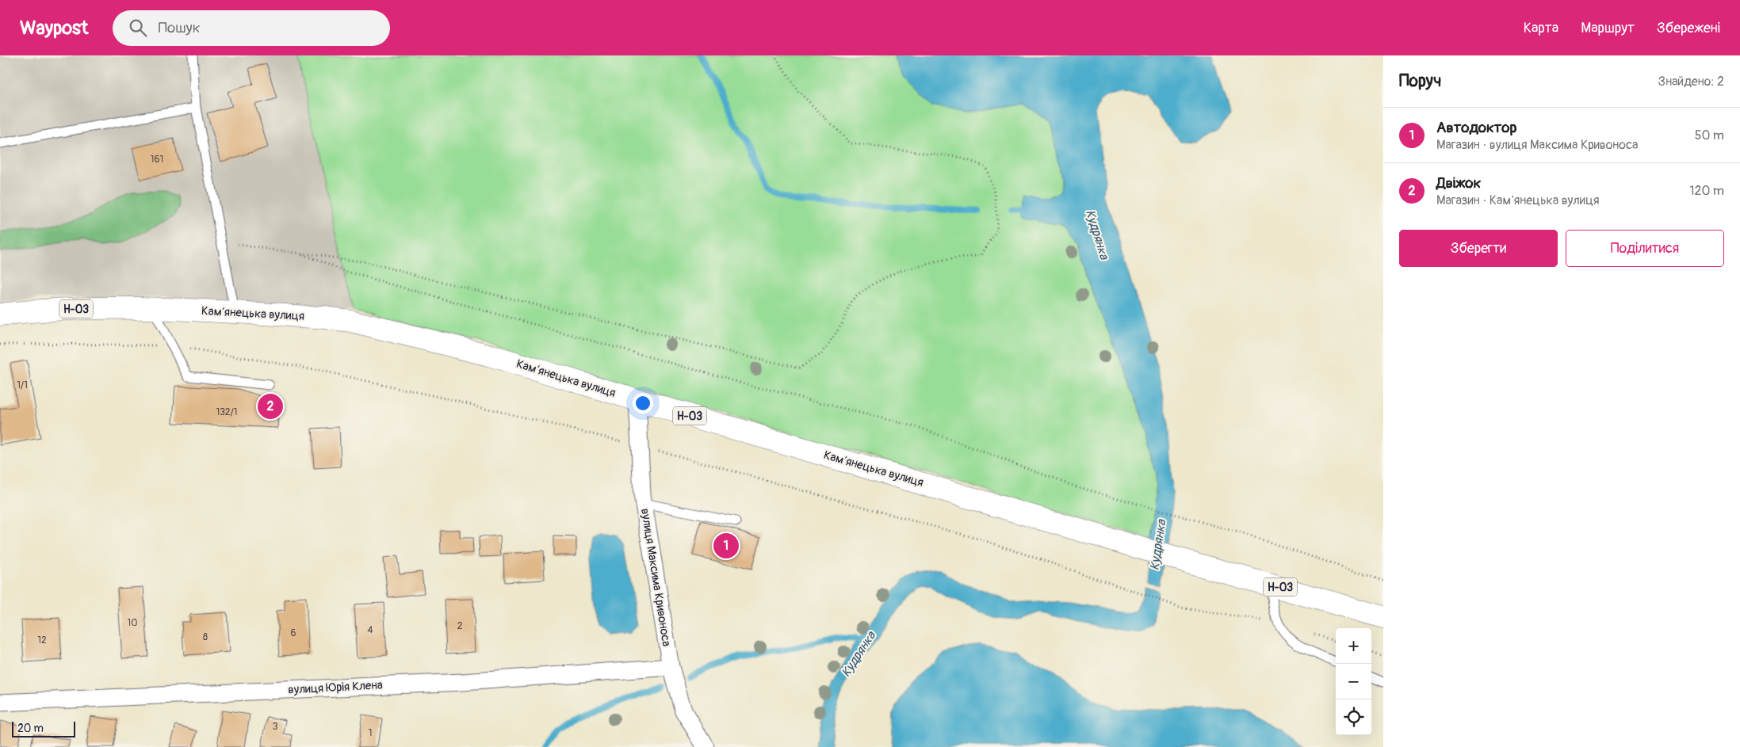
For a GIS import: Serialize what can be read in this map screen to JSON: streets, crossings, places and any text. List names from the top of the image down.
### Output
{
  "streets": {
    "main road": ["Н-03", "Камʼянецька вулиця"],
    "street": ["вулиця Максима Кривоноса", "вулиця Юрія Клена"]
  },
  "crossings": [
    ["Н-03", "Камʼянецька вулиця"],
    ["Камʼянецька вулиця", "вулиця Максима Кривоноса"],
    ["вулиця Максима Кривоноса", "вулиця Юрія Клена"]
  ],
  "water": ["Кудрянка"],
  "house_numbers": [
    "161",
    "1/1",
    "132/1",
    "10",
    "2",
    "4",
    "6",
    "8",
    "12",
    "3",
    "1"
  ],
  "scale_bar": "20 m",
  "page": {
    "header": "Waypost",
    "search": "Пошук",
    "nav": ["Карта", "Маршрут", "Збережені"],
    "heading": ["Поруч", "Знайдено: 2"],
    "list": [
      {
        "mark": "1",
        "name": "Автодоктор",
        "note": "Магазин · вулиця Максима Кривоноса",
        "value": "50 m"
      },
      {
        "mark": "2",
        "name": "Двіжок",
        "note": "Магазин · Камʼянецька вулиця",
        "value": "120 m"
      }
    ],
    "buttons": ["Зберегти", "Поділитися"],
    "pins": ["2", "1"],
    "map_buttons": ["+", "−"],
    "scale": "20 m"
  }
}
